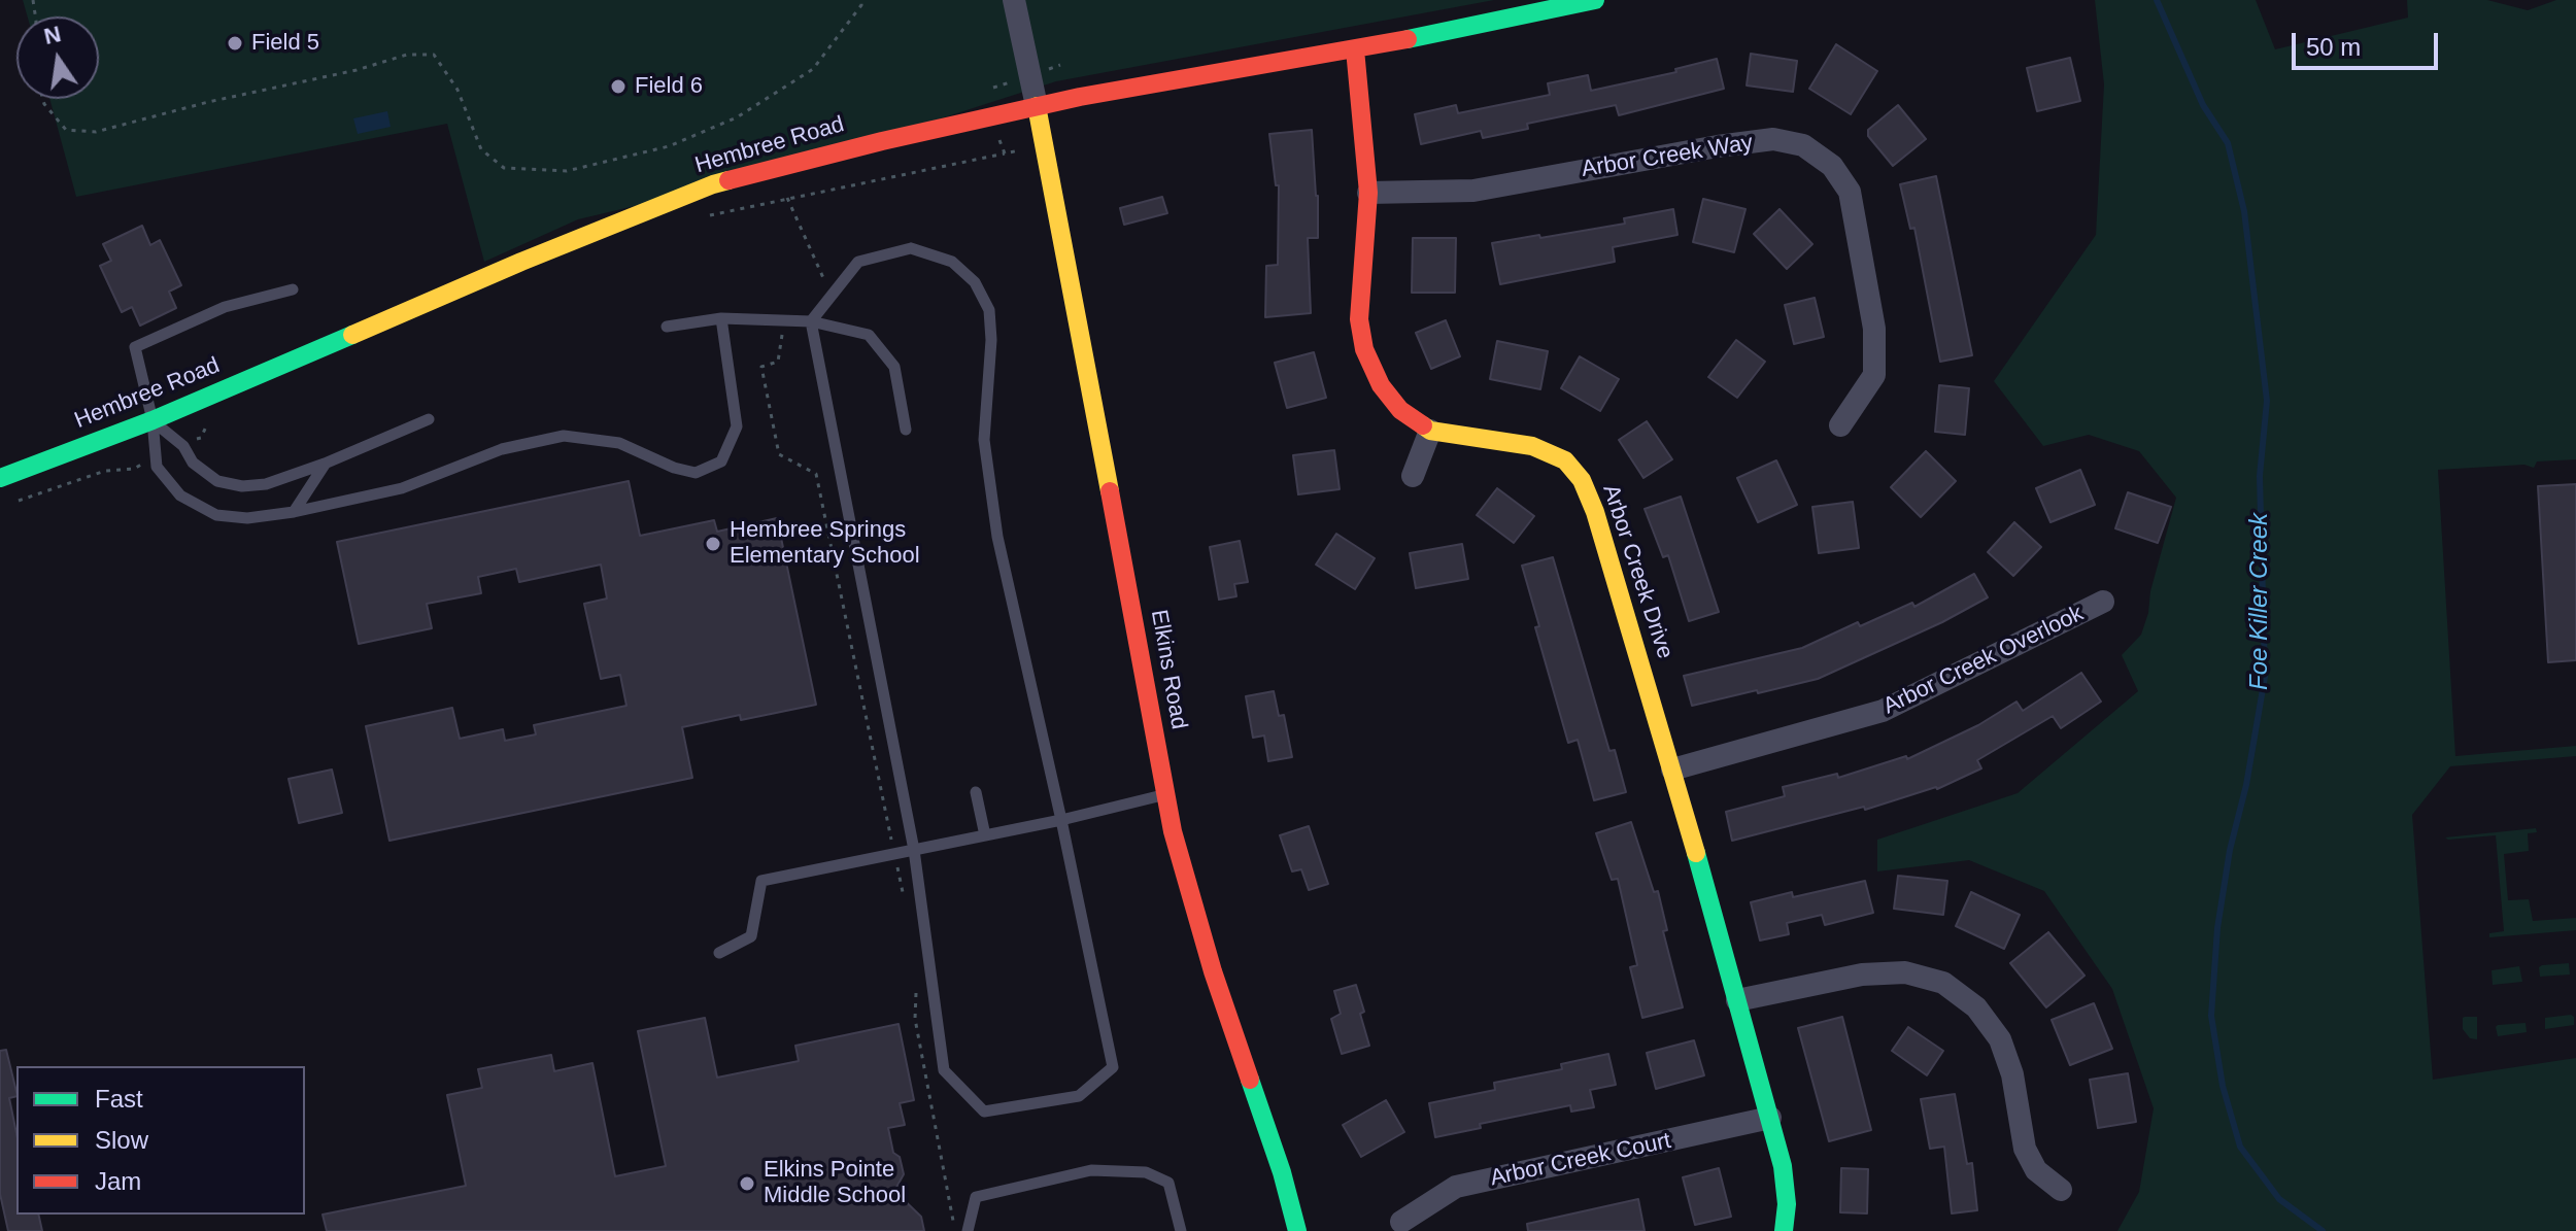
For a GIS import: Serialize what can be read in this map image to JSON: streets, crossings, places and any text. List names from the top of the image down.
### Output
{
  "streets": {
    "street": [
      "Hembree Road",
      "Arbor Creek Way",
      "Arbor Creek Drive",
      "Arbor Creek Overlook",
      "Elkins Road",
      "Arbor Creek Court"
    ]
  },
  "crossings": [
    ["Hembree Road", "Arbor Creek Drive"],
    ["Hembree Road", "Elkins Road"],
    ["Arbor Creek Way", "Arbor Creek Drive"],
    ["Arbor Creek Drive", "Arbor Creek Overlook"],
    ["Arbor Creek Drive", "Arbor Creek Court"]
  ],
  "water": ["Foe Killer Creek"],
  "places": [
    "Field 5",
    "Field 6",
    "Hembree Springs Elementary School",
    "Elkins Pointe Middle School"
  ],
  "legend": ["Fast", "Slow", "Jam"],
  "scale_bar": "50 m",
  "north": "top"
}
